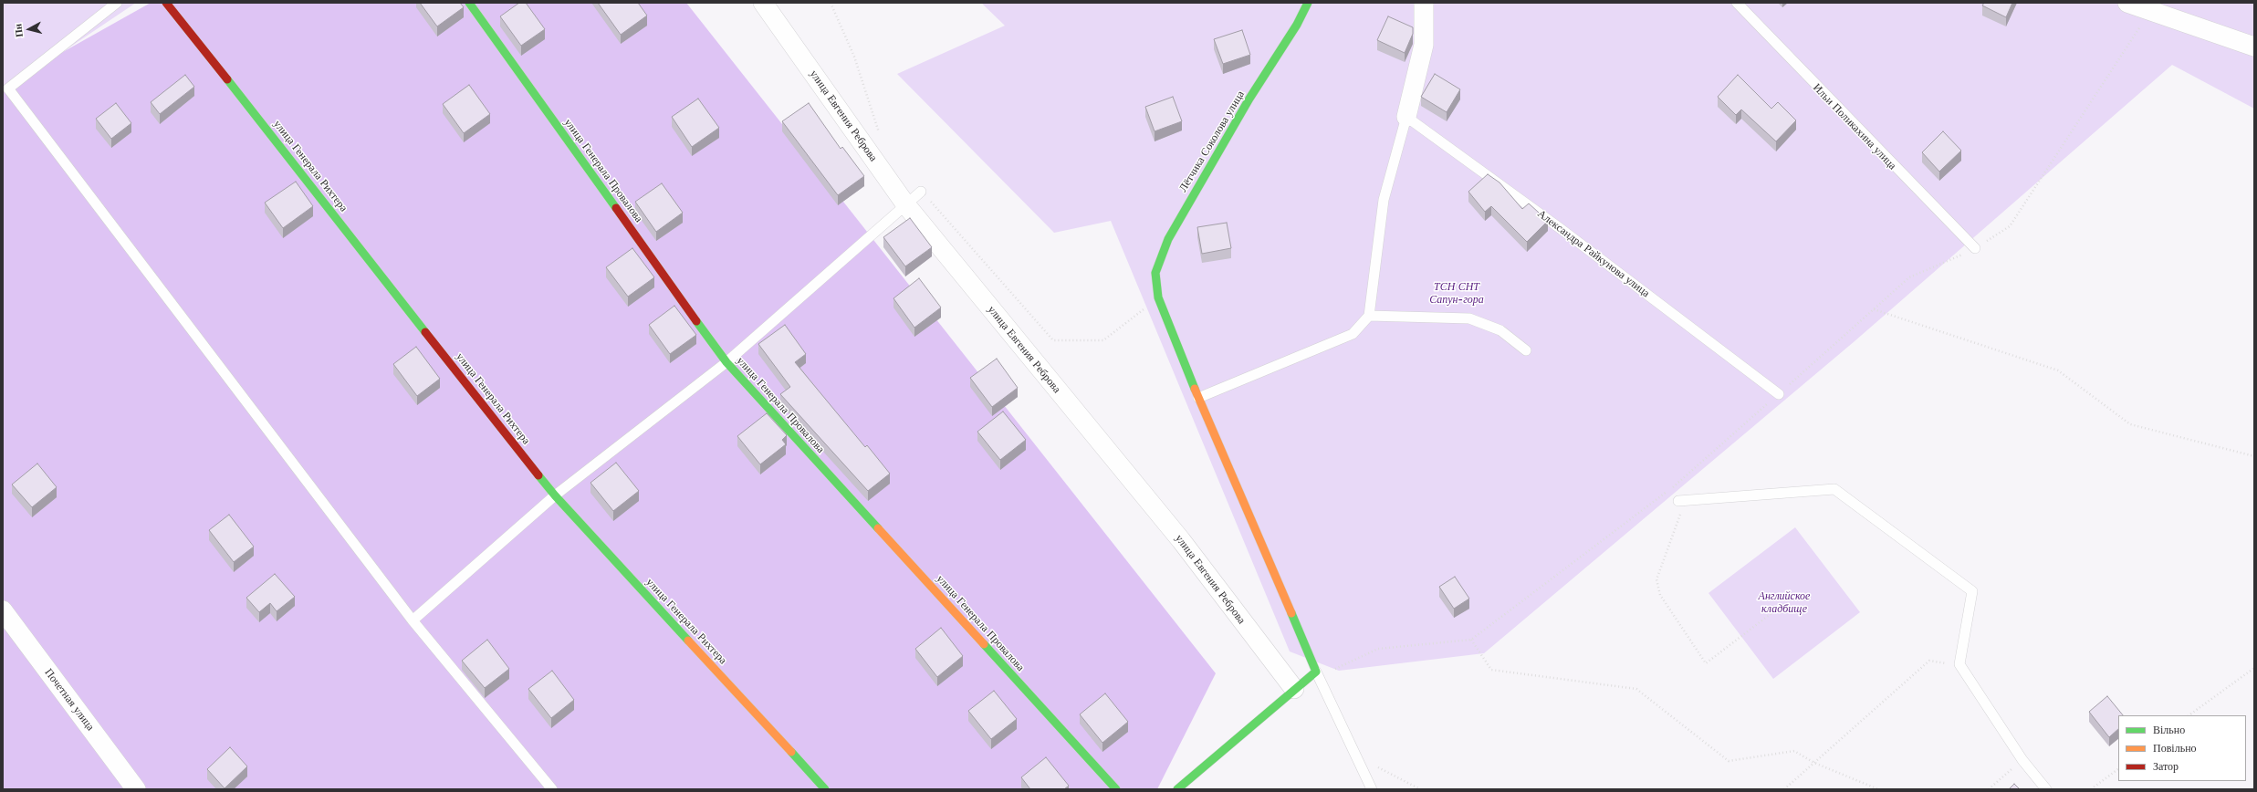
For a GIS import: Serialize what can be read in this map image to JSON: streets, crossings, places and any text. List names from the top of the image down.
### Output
{
  "streets": {
    "street": [
      "улица Евгения Реброва",
      "Лётчика Соколова улица",
      "улица Генерала Рихтера",
      "улица Генерала Провалова",
      "Почетная улица"
    ],
    "lane": ["Ильи Поликахина улица", "Александра Райкунова улица"]
  },
  "parks": ["ТСН СНТ Сапун-гора", "Английское кладбище"],
  "legend": ["Вільно", "Повільно", "Затор"],
  "north": "left"
}
